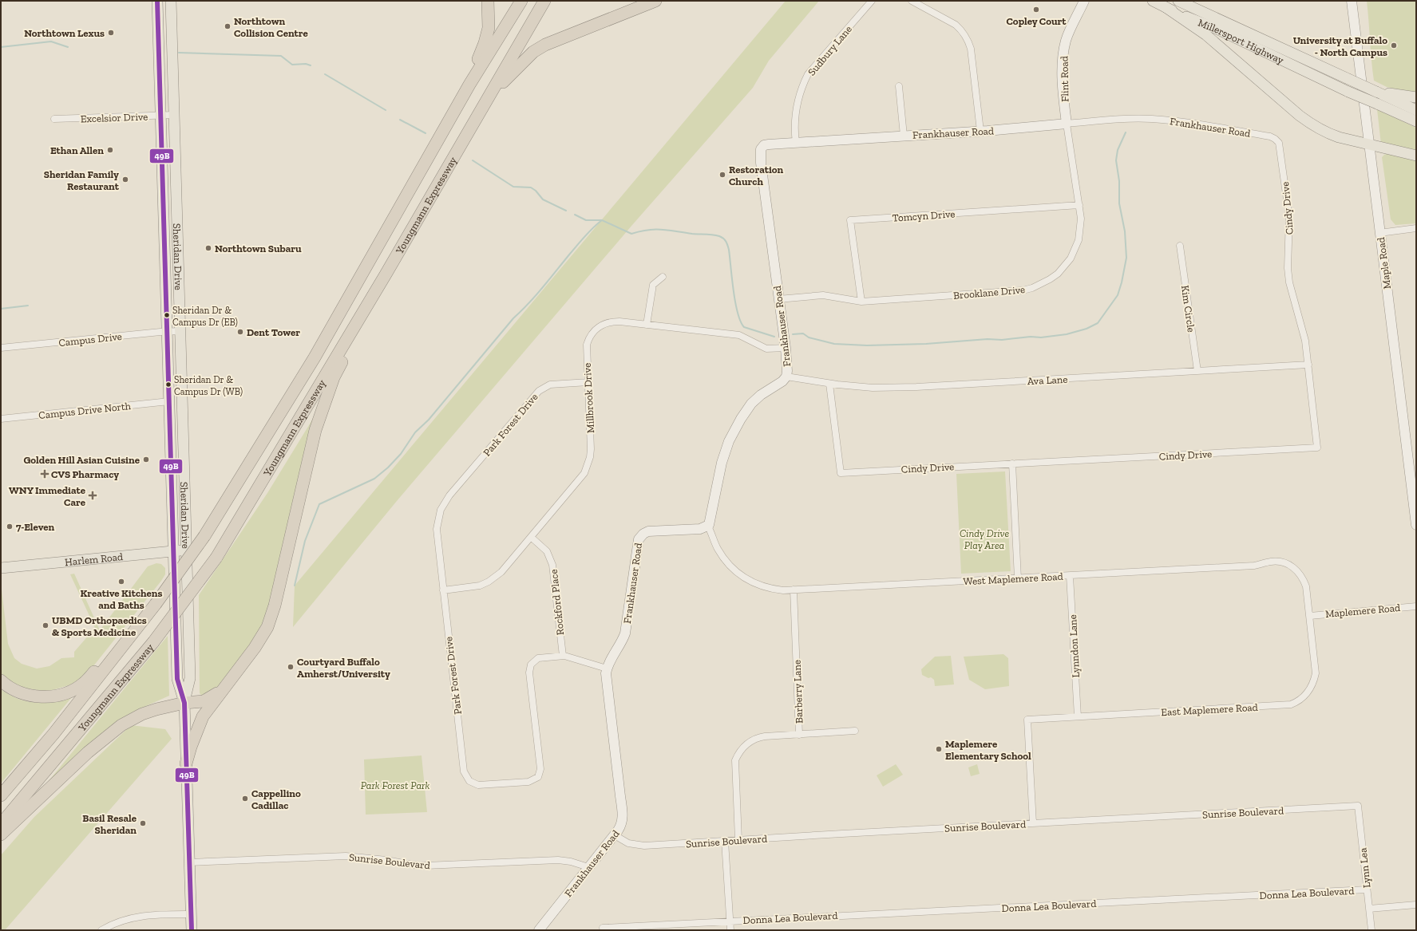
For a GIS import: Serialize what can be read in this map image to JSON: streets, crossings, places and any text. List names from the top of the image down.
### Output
{
  "streets": {
    "highway": ["Youngmann Expressway"],
    "main road": ["Millersport Highway", "Sheridan Drive", "Harlem Road"],
    "street": [
      "Sudbury Lane",
      "Flint Road",
      "Excelsior Drive",
      "Frankhauser Road",
      "Cindy Drive",
      "Tomcyn Drive",
      "Maple Road",
      "Brooklane Drive",
      "Kim Circle",
      "Campus Drive",
      "Ava Lane",
      "Millbrook Drive",
      "Campus Drive North",
      "Park Forest Drive",
      "West Maplemere Road",
      "Rockford Place",
      "Maplemere Road",
      "Lynndon Lane",
      "Barberry Lane",
      "East Maplemere Road",
      "Sunrise Boulevard",
      "Lynn Lea",
      "Donna Lea Boulevard"
    ]
  },
  "crossings": [
    ["Sudbury Lane", "Frankhauser Road"],
    ["Flint Road", "Frankhauser Road"],
    ["Flint Road", "Brooklane Drive"],
    ["Excelsior Drive", "Sheridan Drive"],
    ["Frankhauser Road", "Cindy Drive"],
    ["Frankhauser Road", "Brooklane Drive"],
    ["Frankhauser Road", "Ava Lane"],
    ["Frankhauser Road", "Millbrook Drive"],
    ["Frankhauser Road", "Park Forest Drive"],
    ["Frankhauser Road", "West Maplemere Road"],
    ["Frankhauser Road", "Sunrise Boulevard"],
    ["Cindy Drive", "Ava Lane"],
    ["Tomcyn Drive", "Brooklane Drive"],
    ["Sheridan Drive", "Campus Drive"],
    ["Sheridan Drive", "Campus Drive North"],
    ["Sheridan Drive", "Harlem Road"],
    ["Sheridan Drive", "Sunrise Boulevard"],
    ["Kim Circle", "Ava Lane"],
    ["Millbrook Drive", "Park Forest Drive"],
    ["Millbrook Drive", "Rockford Place"],
    ["Park Forest Drive", "Rockford Place"],
    ["West Maplemere Road", "Maplemere Road"],
    ["West Maplemere Road", "Lynndon Lane"],
    ["West Maplemere Road", "Barberry Lane"],
    ["West Maplemere Road", "East Maplemere Road"],
    ["Maplemere Road", "East Maplemere Road"],
    ["Lynndon Lane", "East Maplemere Road"],
    ["Barberry Lane", "Sunrise Boulevard"],
    ["East Maplemere Road", "Sunrise Boulevard"],
    ["Sunrise Boulevard", "Lynn Lea"],
    ["Lynn Lea", "Donna Lea Boulevard"]
  ],
  "parks": ["Cindy Drive Play Area", "Park Forest Park"],
  "places": {
    "other": [
      "Copley Court",
      "Northtown Collision Centre",
      "Northtown Lexus",
      "University at Buffalo - North Campus",
      "Ethan Allen",
      "Restoration Church",
      "Sheridan Family Restaurant",
      "Northtown Subaru",
      "Sheridan Dr & Campus Dr (EB)",
      "Dent Tower",
      "Sheridan Dr & Campus Dr (WB)",
      "Golden Hill Asian Cuisine",
      "7-Eleven",
      "Kreative Kitchens and Baths",
      "UBMD Orthopaedics & Sports Medicine",
      "Courtyard Buffalo Amherst/University",
      "Maplemere Elementary School",
      "Cappellino Cadillac",
      "Basil Resale Sheridan"
    ],
    "health": ["CVS Pharmacy", "WNY Immediate Care"]
  },
  "lines": ["transit line 49B"]
}
